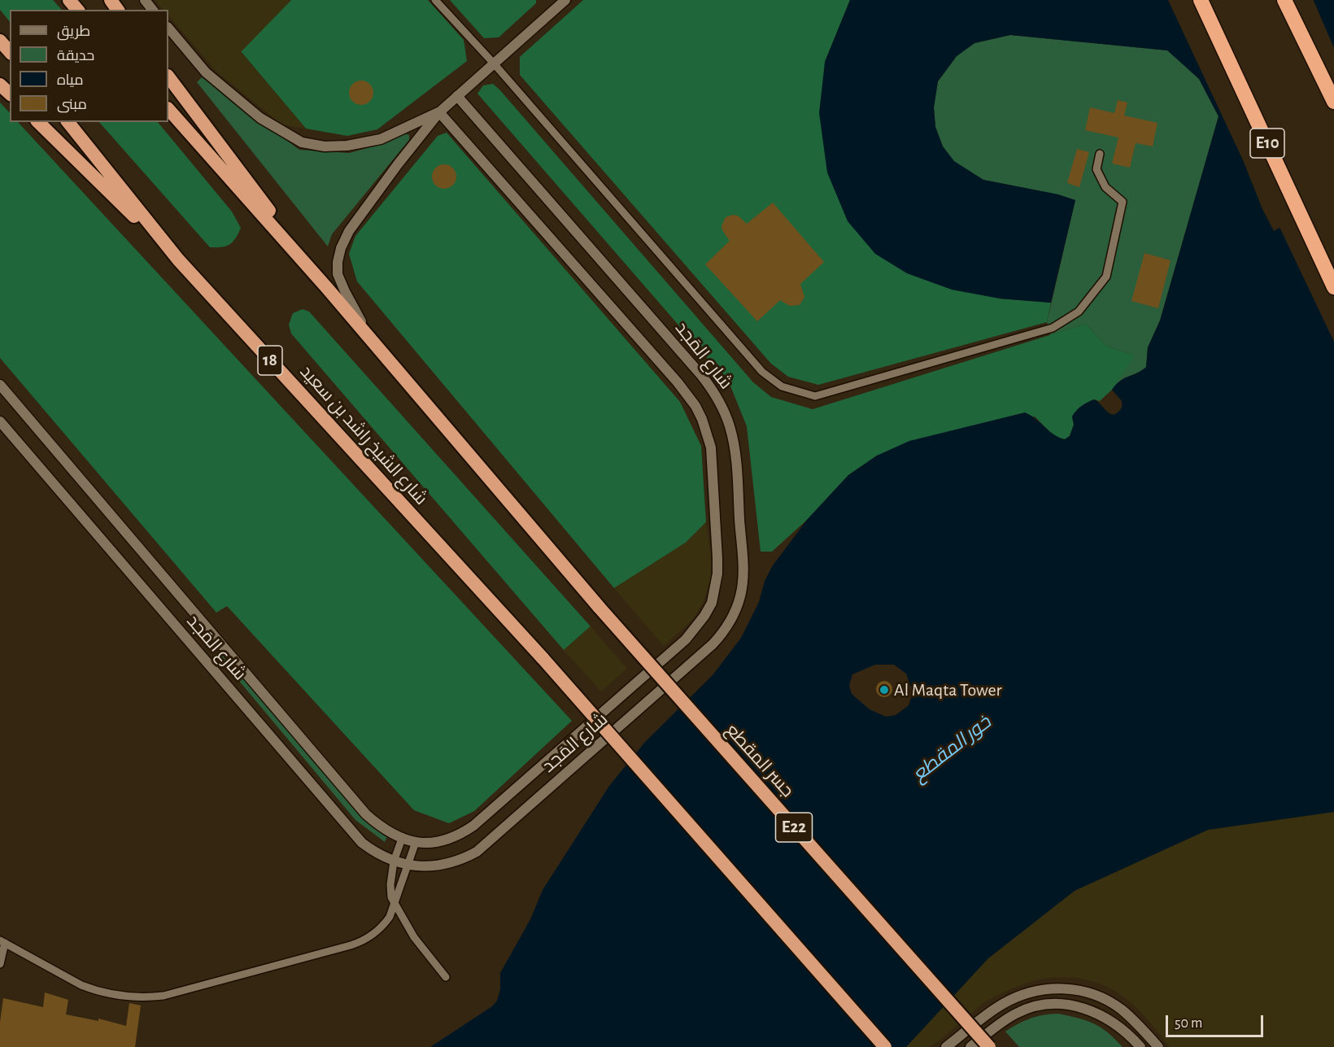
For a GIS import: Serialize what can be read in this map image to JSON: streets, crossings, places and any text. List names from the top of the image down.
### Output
{
  "streets": {
    "highway": [
      "E10",
      "18",
      "شارع الشيخ راشد بن سعيد",
      "جسر المقطع",
      "E22"
    ],
    "street": ["شارع المَجد"]
  },
  "water": ["خور المقطع"],
  "places": ["Al Maqta Tower"],
  "legend": [
    "طريق",
    "حديقة",
    "مياه",
    "مبنى"
  ],
  "scale_bar": "50 m"
}
